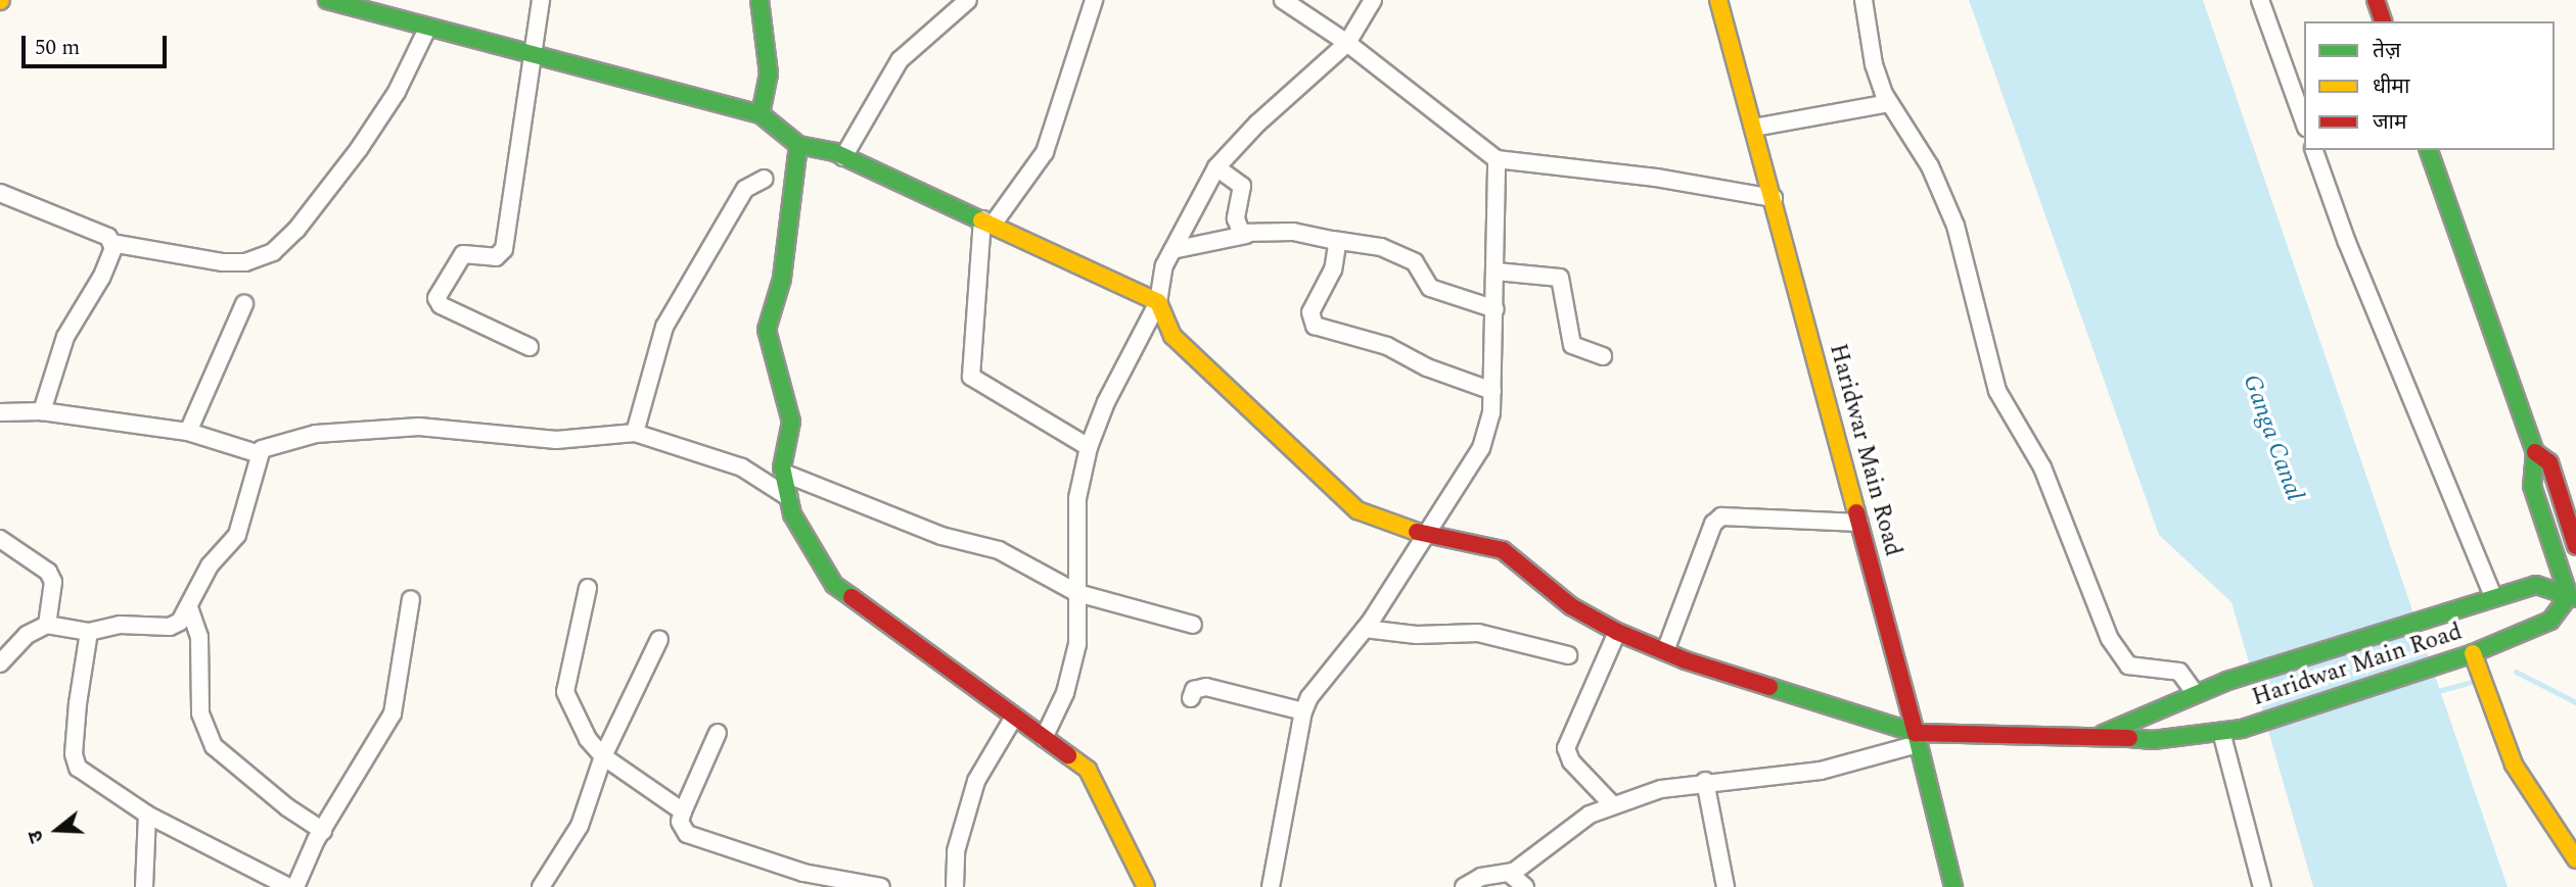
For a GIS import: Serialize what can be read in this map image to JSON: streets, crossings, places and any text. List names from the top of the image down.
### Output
{
  "streets": {
    "street": ["Haridwar Main Road"]
  },
  "water": ["Ganga Canal"],
  "legend": ["तेज़", "धीमा", "जाम"],
  "scale_bar": "50 m",
  "north": "left"
}
